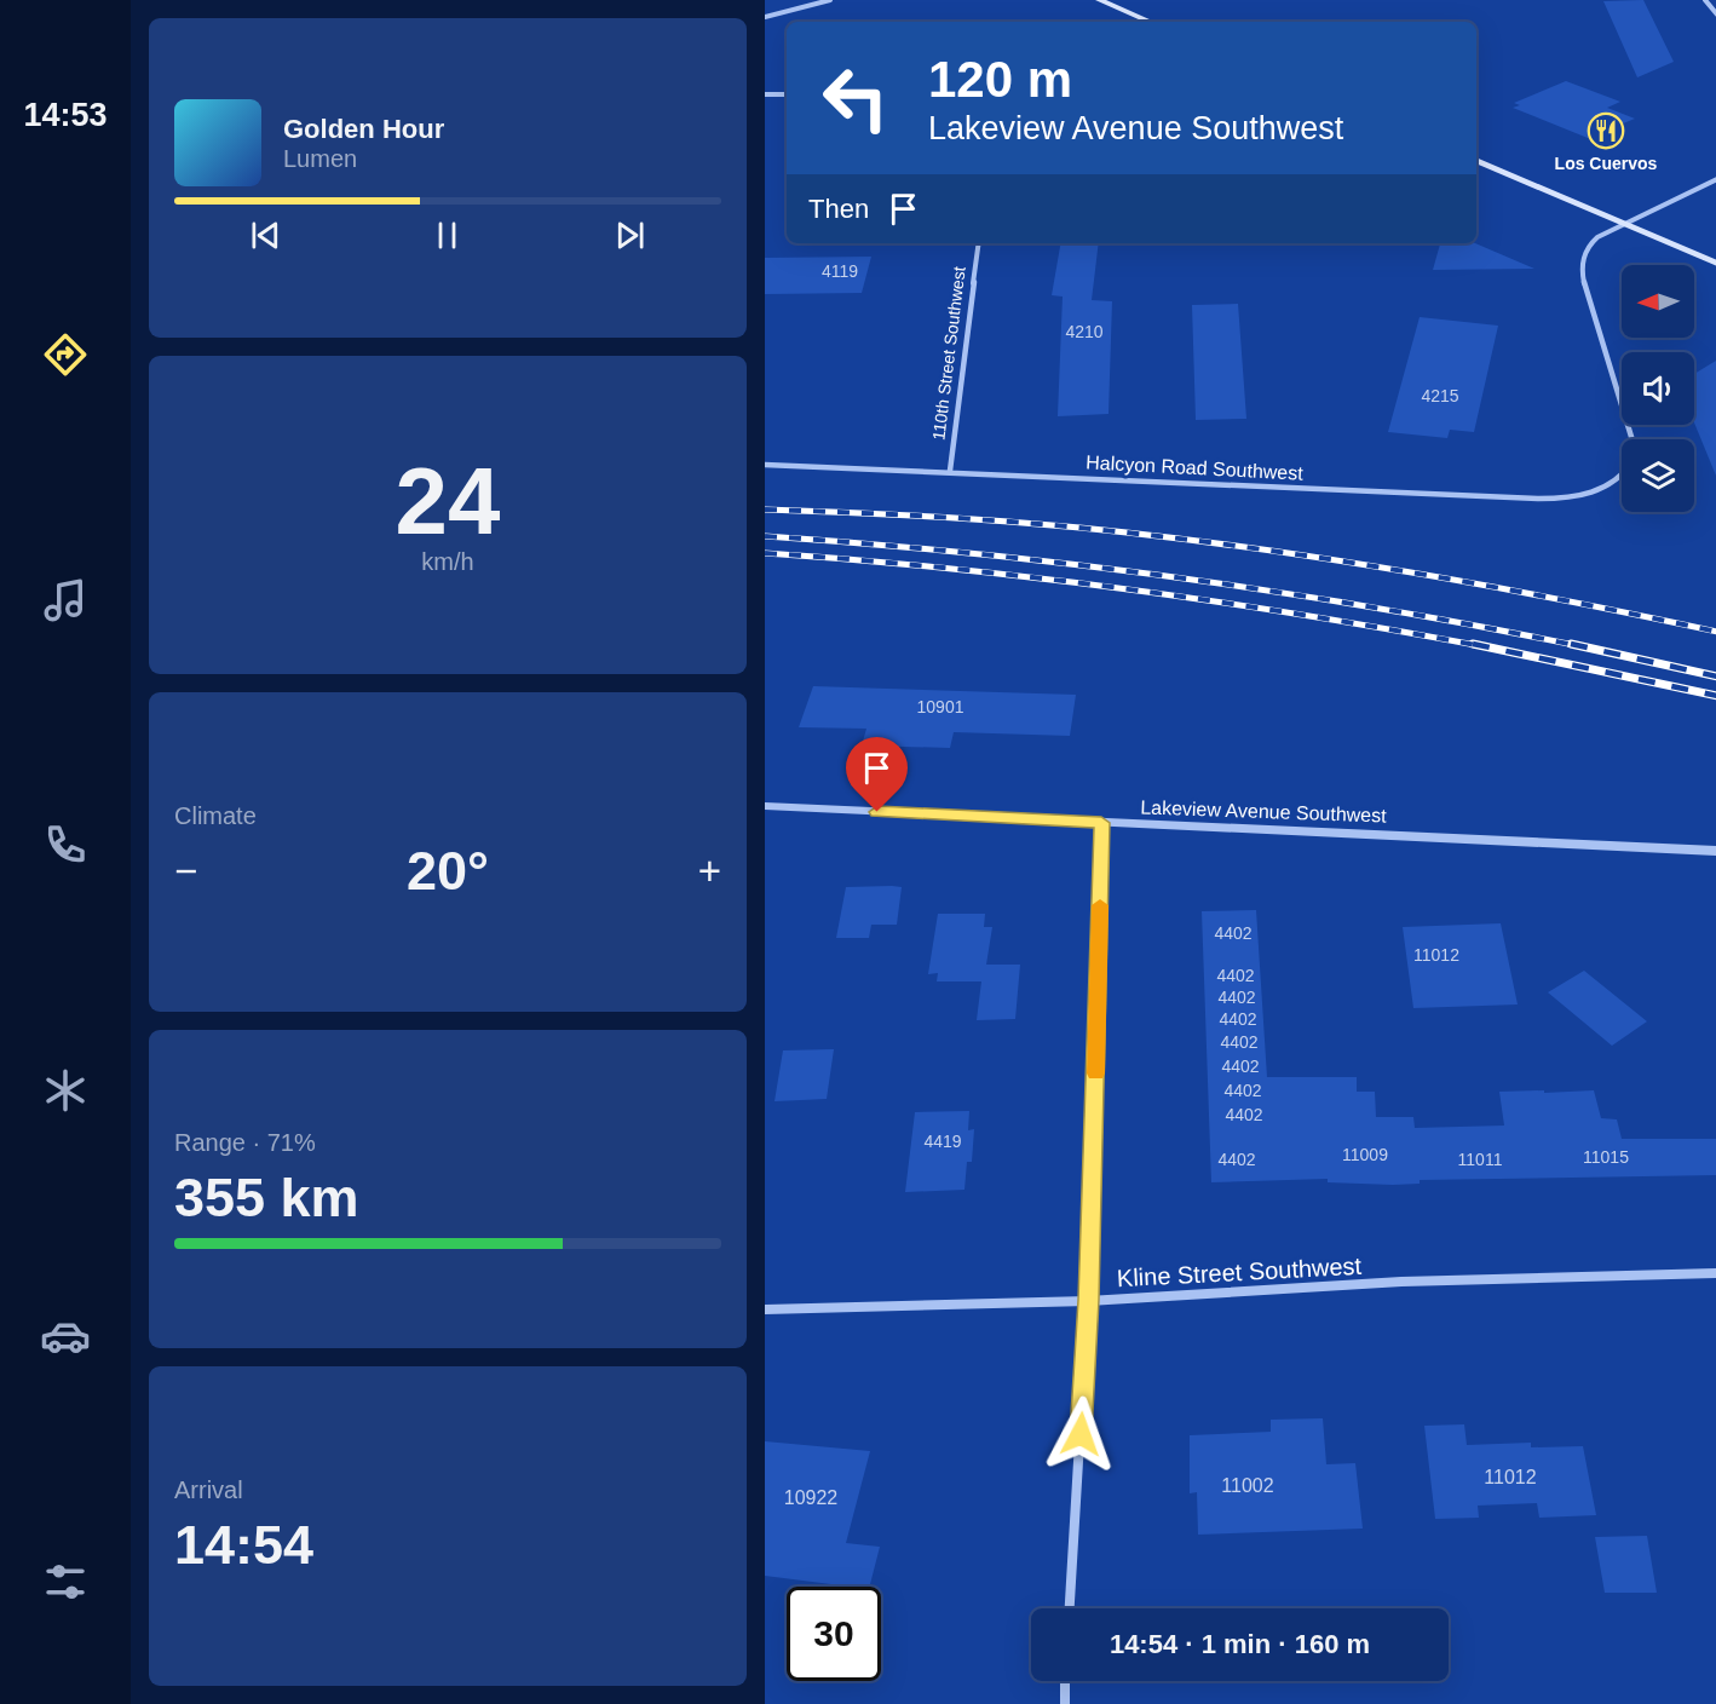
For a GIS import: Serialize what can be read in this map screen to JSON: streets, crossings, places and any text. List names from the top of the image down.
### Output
{
  "streets": {
    "street": [
      "110th Street Southwest",
      "Halcyon Road Southwest",
      "Lakeview Avenue Southwest",
      "Kline Street Southwest"
    ]
  },
  "crossings": [
    ["110th Street Southwest", "Halcyon Road Southwest"]
  ],
  "places": {
    "restaurant": ["Los Cuervos"]
  },
  "house_numbers": [
    "4119",
    "4210",
    "4215",
    "10901",
    "4402",
    "11012",
    "4402",
    "4402",
    "4402",
    "4402",
    "4402",
    "4402",
    "4402",
    "4419",
    "11009",
    "11015",
    "4402",
    "11011",
    "11012",
    "11002",
    "10922"
  ],
  "north": "left",
  "page": {
    "tabs": "14:53",
    "turn": ["120 m", "Lakeview Avenue Southwest"],
    "song": ["Golden Hour", "Lumen"],
    "then": "Then",
    "tile": [
      ["24", "km/h"],
      "Climate",
      ["Range · 71%", "355 km"],
      ["Arrival", "14:54"]
    ],
    "heat": ["−", "20°", "+"],
    "limit": "30",
    "trip": "14:54 · 1 min · 160 m"
  }
}
